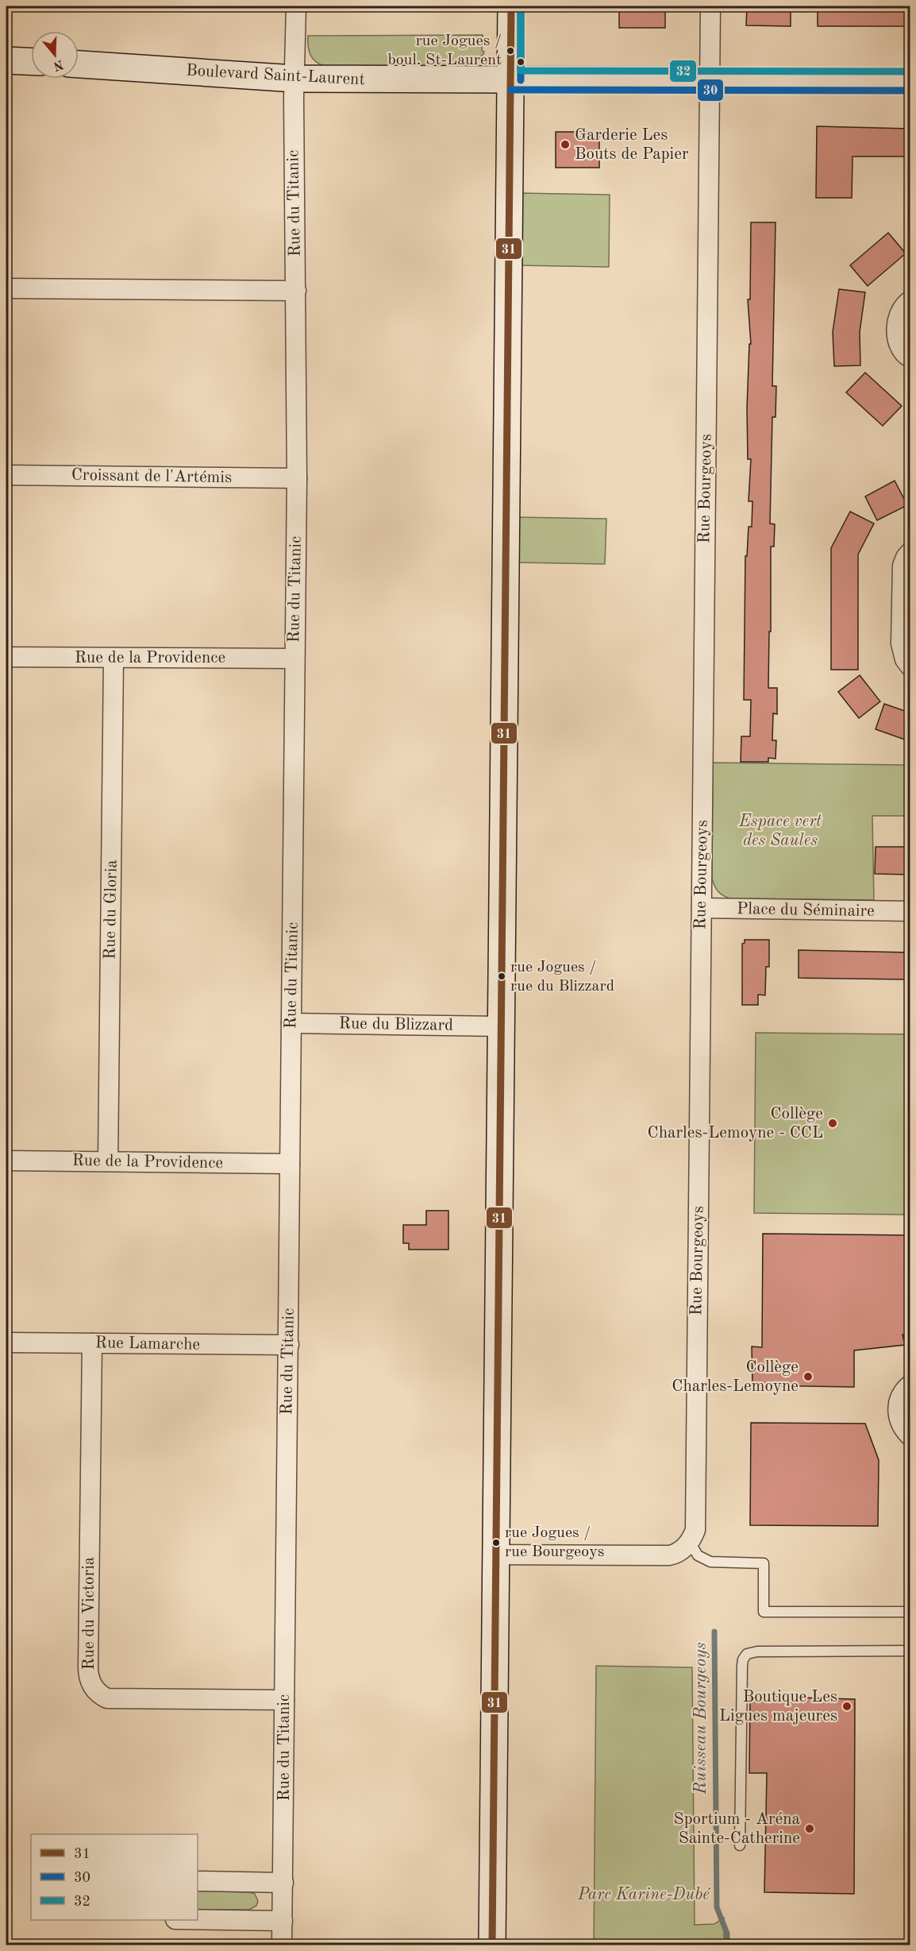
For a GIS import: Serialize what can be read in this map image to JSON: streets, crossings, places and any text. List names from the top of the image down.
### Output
{
  "streets": {
    "street": [
      "Boulevard Saint-Laurent",
      "Rue du Titanic",
      "Croissant de l'Artémis",
      "Rue Bourgeoys",
      "Rue de la Providence",
      "Rue du Gloria",
      "Place du Séminaire",
      "Rue du Blizzard",
      "Rue Lamarche",
      "Rue du Victoria"
    ]
  },
  "crossings": [
    ["Boulevard Saint-Laurent", "Rue du Titanic"],
    ["Boulevard Saint-Laurent", "Rue Bourgeoys"],
    ["Rue du Titanic", "Croissant de l'Artémis"],
    ["Rue du Titanic", "Rue de la Providence"],
    ["Rue du Titanic", "Rue du Blizzard"],
    ["Rue du Titanic", "Rue Lamarche"],
    ["Rue du Titanic", "Rue du Victoria"],
    ["Rue Bourgeoys", "Place du Séminaire"],
    ["Rue de la Providence", "Rue du Gloria"],
    ["Rue Lamarche", "Rue du Victoria"]
  ],
  "water": ["Ruisseau Bourgeoys"],
  "parks": ["Espace vert des Saules", "Parc Karine-Dubé"],
  "places": [
    "rue Jogues / boul. St-Laurent",
    "Garderie Les Bouts de Papier",
    "rue Jogues / rue du Blizzard",
    "Collège Charles-Lemoyne - CCL",
    "Collège Charles-Lemoyne",
    "rue Jogues / rue Bourgeoys",
    "Boutique Les Ligues majeures",
    "Sportium - Aréna Sainte-Catherine"
  ],
  "lines": ["transit line 31", "transit line 30", "transit line 32"],
  "legend": ["31", "30", "32"],
  "north": "bottom"
}
